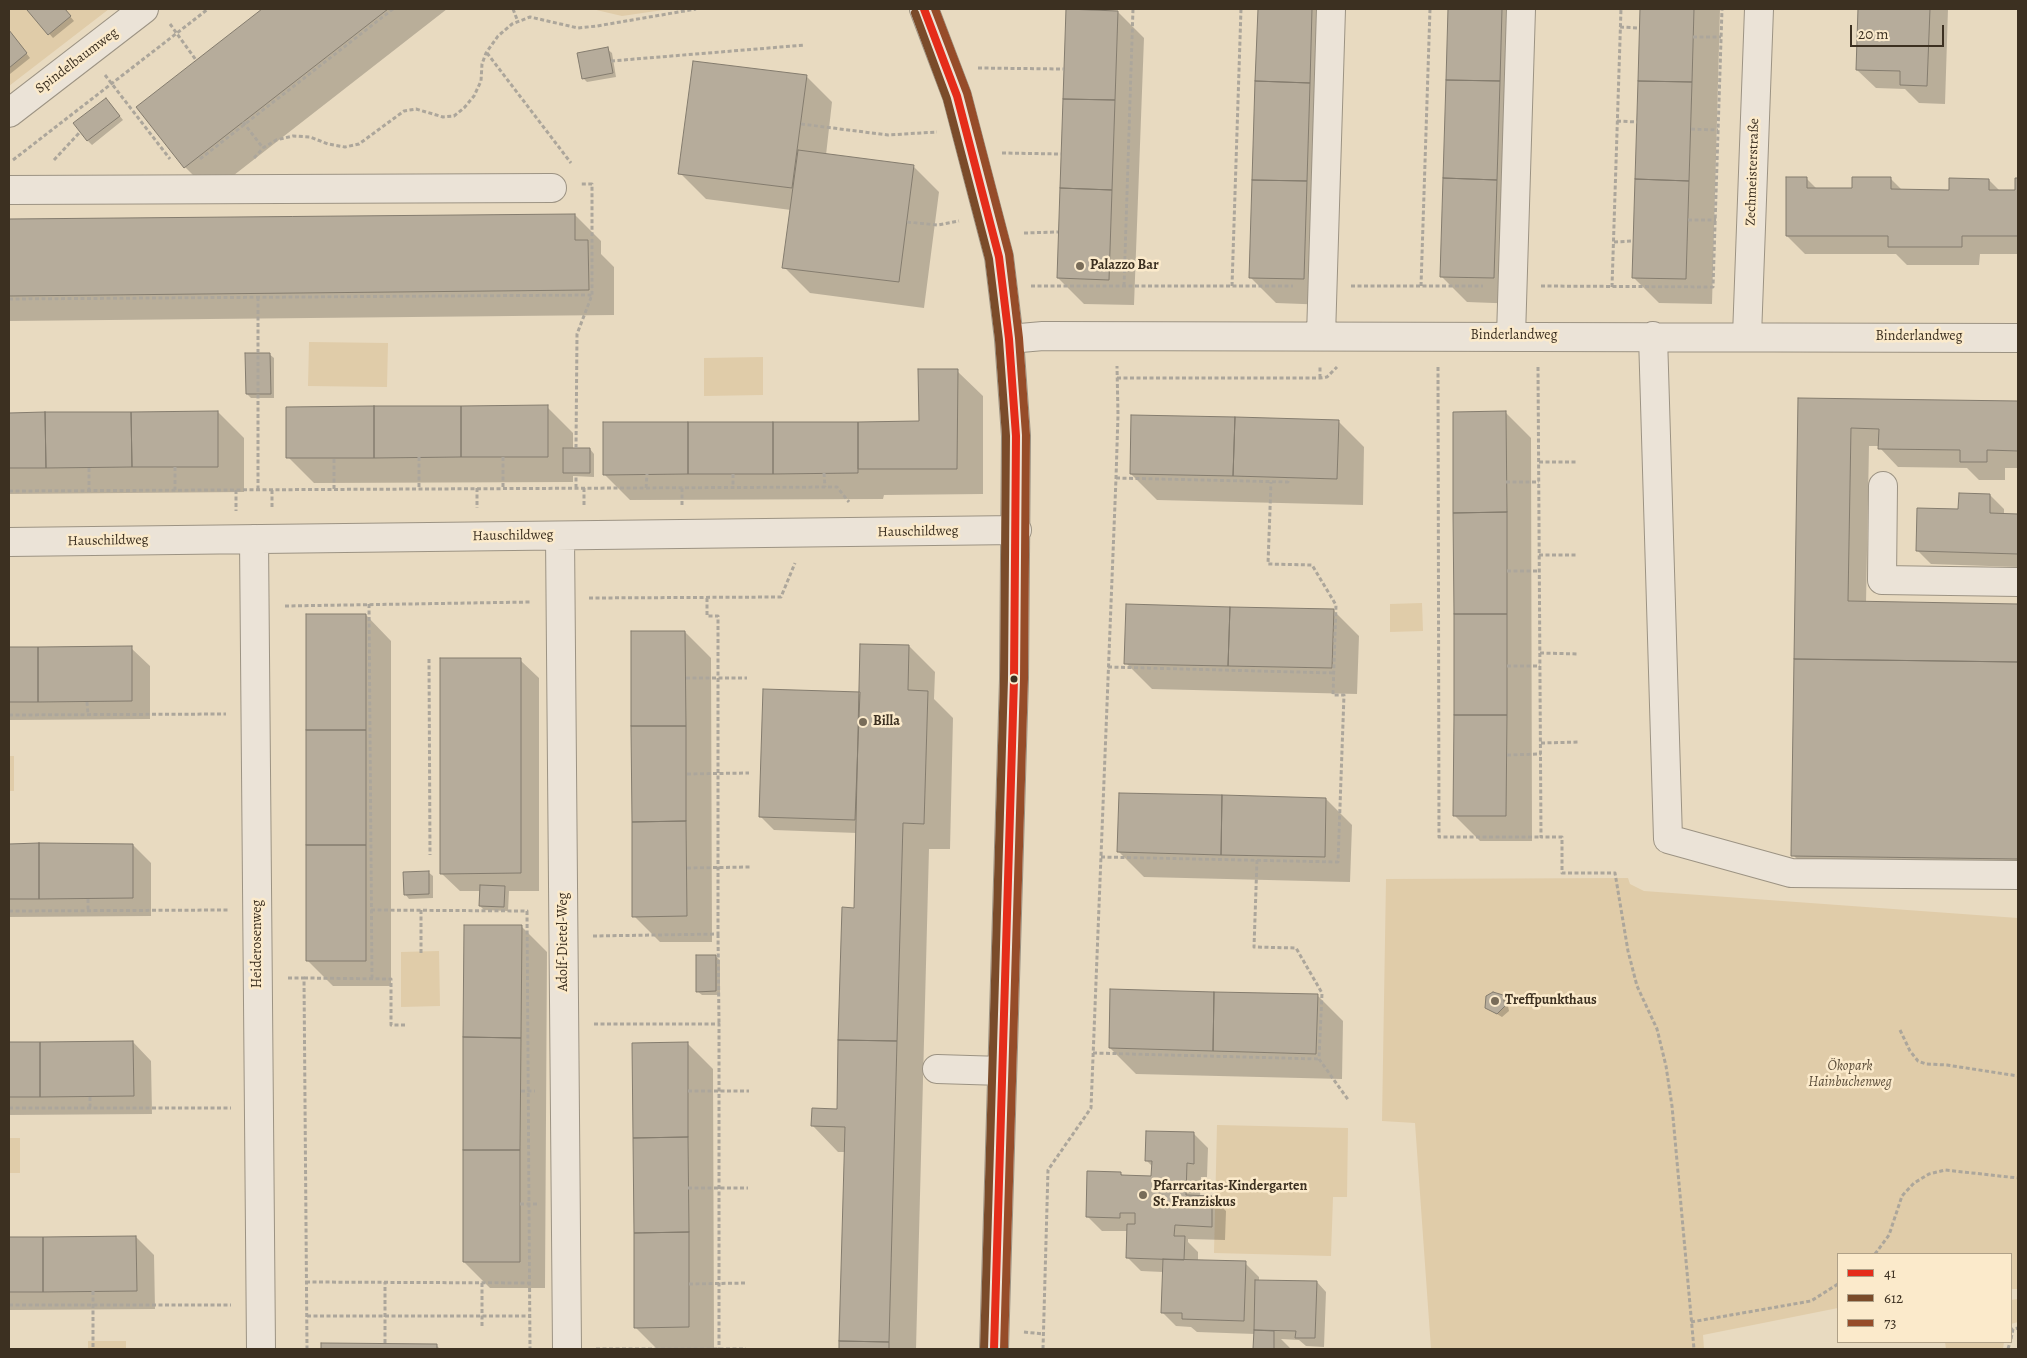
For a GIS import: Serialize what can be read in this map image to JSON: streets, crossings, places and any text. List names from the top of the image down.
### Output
{
  "streets": {
    "street": [
      "Spindelbaumweg",
      "Zechmeisterstraße",
      "Binderlandweg",
      "Hauschildweg",
      "Adolf-Dietel-Weg",
      "Heiderosenweg"
    ]
  },
  "crossings": [
    ["Zechmeisterstraße", "Binderlandweg"],
    ["Hauschildweg", "Adolf-Dietel-Weg"],
    ["Hauschildweg", "Heiderosenweg"]
  ],
  "parks": ["Ökopark Hainbuchenweg"],
  "places": [
    "Palazzo Bar",
    "Billa",
    "Treffpunkthaus",
    "Pfarrcaritas-Kindergarten St. Franziskus"
  ],
  "lines": ["transit line 41", "transit line 73", "transit line 612"],
  "legend": ["41", "612", "73"],
  "scale_bar": "20 m"
}
